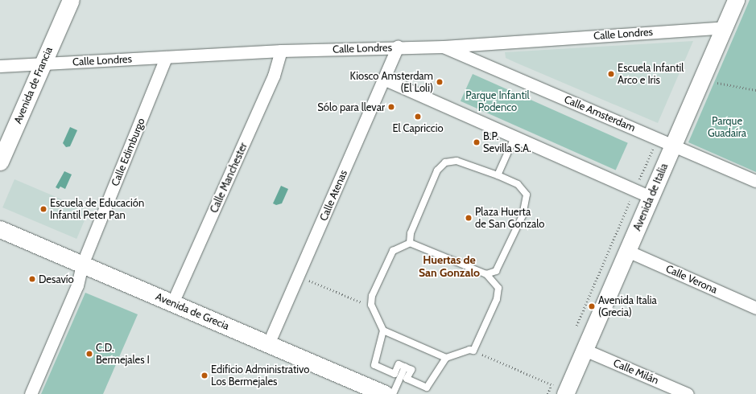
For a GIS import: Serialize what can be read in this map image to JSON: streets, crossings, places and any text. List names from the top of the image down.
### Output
{
  "streets": {
    "main road": ["Avenida de Francia", "Avenida de Italia", "Avenida de Grecia"],
    "street": [
      "Calle Londres",
      "Calle Amsterdam",
      "Calle Edimburgo",
      "Calle Manchester",
      "Calle Atenas",
      "Calle Verona",
      "Calle Milán"
    ]
  },
  "crossings": [
    ["Calle Londres", "Avenida de Francia"],
    ["Calle Londres", "Calle Amsterdam"],
    ["Calle Londres", "Calle Edimburgo"],
    ["Calle Londres", "Calle Manchester"],
    ["Calle Londres", "Calle Atenas"],
    ["Calle Londres", "Avenida de Italia"],
    ["Calle Amsterdam", "Avenida de Italia"],
    ["Calle Edimburgo", "Avenida de Grecia"],
    ["Calle Manchester", "Avenida de Grecia"],
    ["Calle Atenas", "Avenida de Grecia"],
    ["Avenida de Italia", "Calle Verona"],
    ["Avenida de Italia", "Calle Milán"]
  ],
  "districts": ["Huertas de San Gonzalo"],
  "parks": ["Parque Infantil Podenco", "Parque Guadaíra"],
  "places": [
    "Escuela Infantil Arco e Iris",
    "Kiosco Amsterdam (El Loli)",
    "Sólo para llevar",
    "El Capriccio",
    "B.P. Sevilla S.A.",
    "Escuela de Educación Infantil Peter Pan",
    "Plaza Huerta de San Gonzalo",
    "Desavío",
    "Avenida Italia (Grecia)",
    "C.D. Bermejales I",
    "Edificio Administrativo Los Bermejales"
  ]
}
